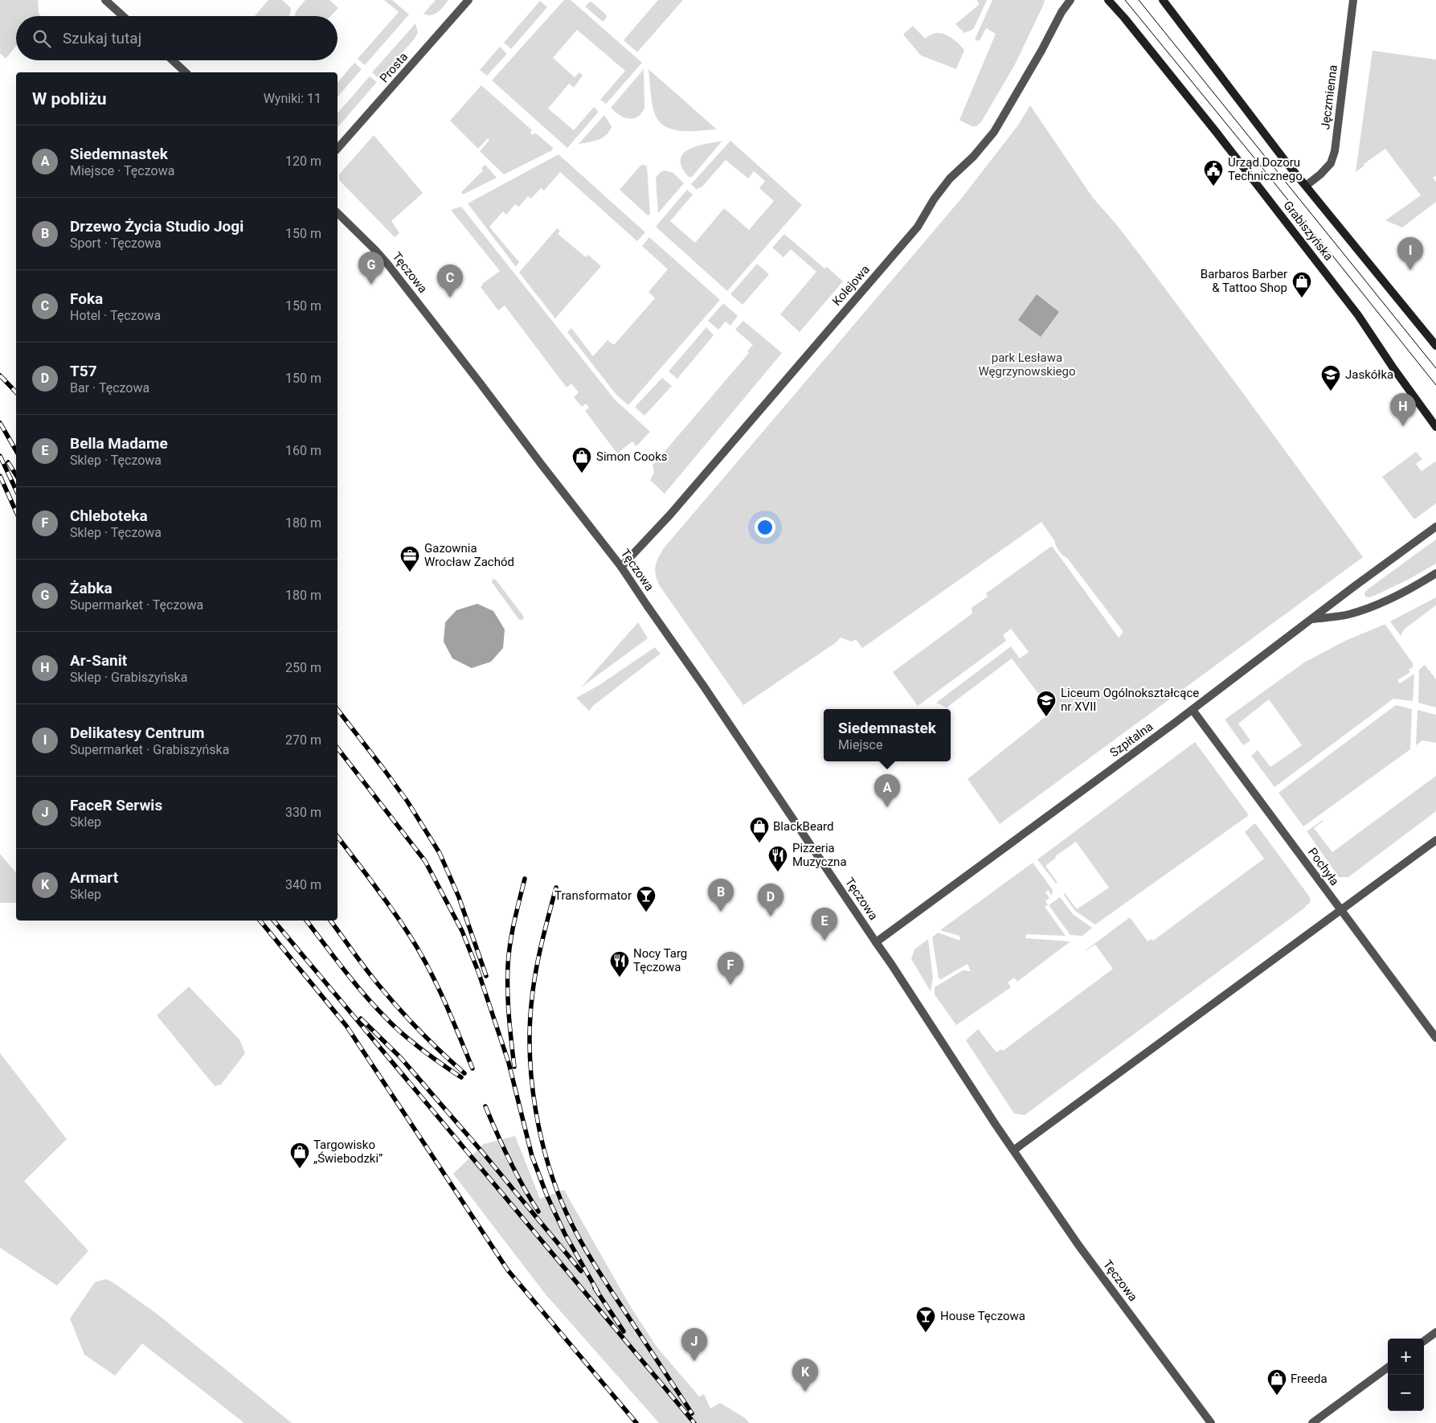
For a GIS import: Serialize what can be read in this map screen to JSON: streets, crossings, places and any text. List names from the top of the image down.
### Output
{
  "streets": {
    "main road": ["Grabiszyńska"],
    "street": [
      "Prosta",
      "Jęczmienna",
      "Tęczowa",
      "Kolejowa",
      "Szpitalna",
      "Pochyła"
    ]
  },
  "crossings": [
    ["Tęczowa", "Kolejowa"],
    ["Tęczowa", "Szpitalna"],
    ["Szpitalna", "Pochyła"]
  ],
  "parks": ["park Lesława Węgrzynowskiego"],
  "places": {
    "public building": ["Urząd Dozoru Technicznego"],
    "shop": [
      "Barbaros Barber & Tattoo Shop",
      "Simon Cooks",
      "BlackBeard",
      "Targowisko „Świebodzki”",
      "Freeda"
    ],
    "school or university": ["Jaskółka", "Liceum Ogólnokształcące nr XVII"],
    "office": ["Gazownia Wrocław Zachód"],
    "restaurant": ["Pizzeria Muzyczna", "Nocy Targ Tęczowa"],
    "bar": ["Transformator", "House Tęczowa"]
  },
  "page": {
    "search": "Szukaj tutaj",
    "heading": ["W pobliżu", "Wyniki: 11"],
    "list": [
      {
        "mark": "A",
        "name": "Siedemnastek",
        "note": "Miejsce · Tęczowa",
        "value": "120 m"
      },
      {
        "mark": "B",
        "name": "Drzewo Życia Studio Jogi",
        "note": "Sport · Tęczowa",
        "value": "150 m"
      },
      {
        "mark": "C",
        "name": "Foka",
        "note": "Hotel · Tęczowa",
        "value": "150 m"
      },
      {
        "mark": "D",
        "name": "T57",
        "note": "Bar · Tęczowa",
        "value": "150 m"
      },
      {
        "mark": "E",
        "name": "Bella Madame",
        "note": "Sklep · Tęczowa",
        "value": "160 m"
      },
      {
        "mark": "F",
        "name": "Chleboteka",
        "note": "Sklep · Tęczowa",
        "value": "180 m"
      },
      {
        "mark": "G",
        "name": "Żabka",
        "note": "Supermarket · Tęczowa",
        "value": "180 m"
      },
      {
        "mark": "H",
        "name": "Ar-Sanit",
        "note": "Sklep · Grabiszyńska",
        "value": "250 m"
      },
      {
        "mark": "I",
        "name": "Delikatesy Centrum",
        "note": "Supermarket · Grabiszyńska",
        "value": "270 m"
      },
      {
        "mark": "J",
        "name": "FaceR Serwis",
        "note": "Sklep",
        "value": "330 m"
      },
      {
        "mark": "K",
        "name": "Armart",
        "note": "Sklep",
        "value": "340 m"
      }
    ],
    "pins": [
      "I",
      "G",
      "C",
      "H",
      "A",
      "B",
      "D",
      "E",
      "F",
      "J",
      "K"
    ],
    "popup": ["Siedemnastek", "Miejsce"],
    "map_buttons": ["+", "−"]
  }
}
